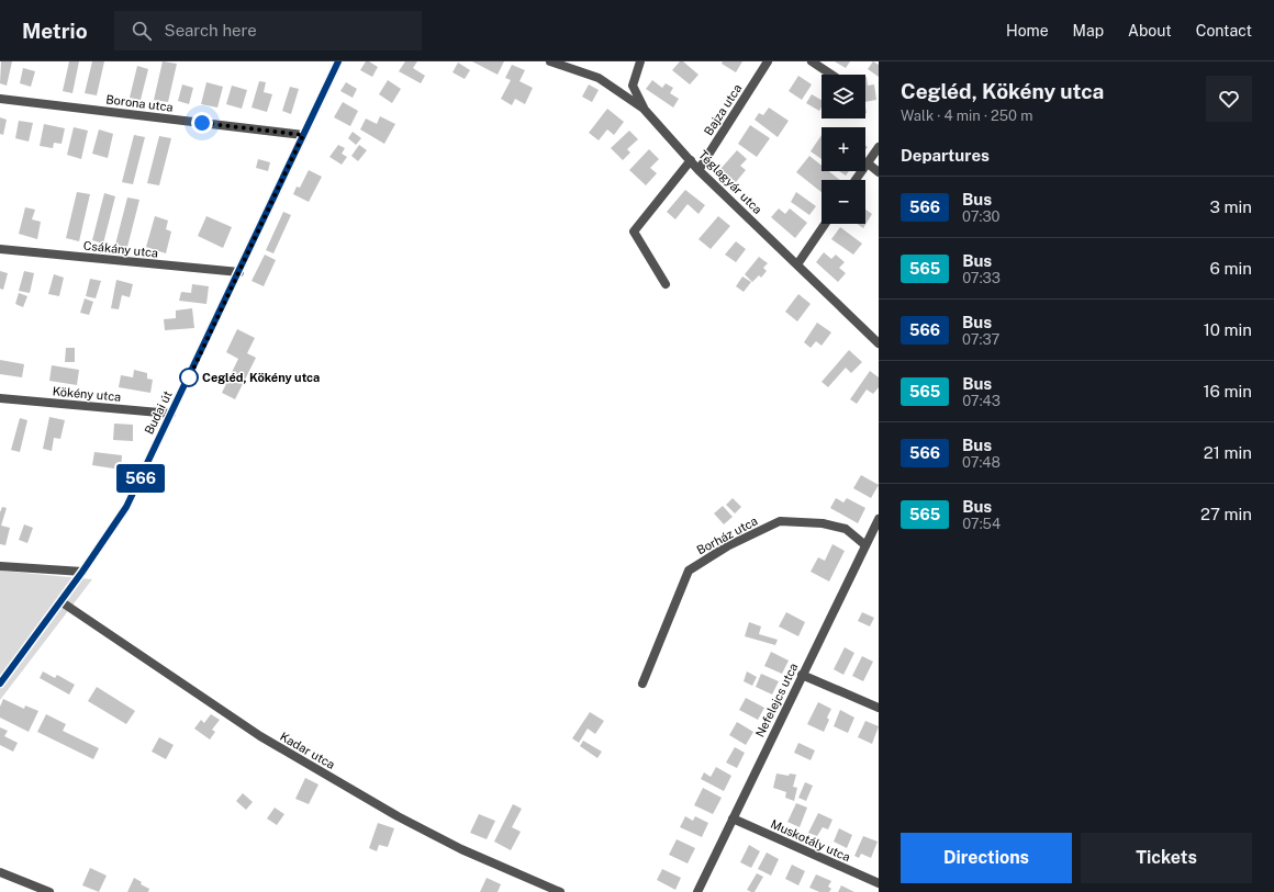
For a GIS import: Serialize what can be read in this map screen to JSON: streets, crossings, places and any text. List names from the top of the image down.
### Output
{
  "streets": {
    "street": [
      "Borona utca",
      "Bajza utca",
      "Téglagyár utca",
      "Csákány utca",
      "Kökény utca",
      "Budai út",
      "Borház utca",
      "Nefelejcs utca",
      "Kadar utca",
      "Muskotály utca"
    ]
  },
  "crossings": [
    ["Borona utca", "Budai út"],
    ["Bajza utca", "Téglagyár utca"],
    ["Csákány utca", "Budai út"],
    ["Kökény utca", "Budai út"],
    ["Budai út", "Kadar utca"],
    ["Borház utca", "Nefelejcs utca"],
    ["Nefelejcs utca", "Muskotály utca"]
  ],
  "places": ["Cegléd, Kökény utca"],
  "lines": ["bus line 566"],
  "page": {
    "header": "Metrio",
    "search": "Search here",
    "nav": [
      "Home",
      "Map",
      "About",
      "Contact"
    ],
    "on_map": "566",
    "heading": [
      ["Cegléd, Kökény utca", "Walk · 4 min · 250 m"],
      "Departures"
    ],
    "map_buttons": ["+", "−"],
    "list": [
      {
        "mark": "566",
        "name": "Bus",
        "note": "07:30",
        "value": "3 min"
      },
      {
        "mark": "565",
        "name": "Bus",
        "note": "07:33",
        "value": "6 min"
      },
      {
        "mark": "566",
        "name": "Bus",
        "note": "07:37",
        "value": "10 min"
      },
      {
        "mark": "565",
        "name": "Bus",
        "note": "07:43",
        "value": "16 min"
      },
      {
        "mark": "566",
        "name": "Bus",
        "note": "07:48",
        "value": "21 min"
      },
      {
        "mark": "565",
        "name": "Bus",
        "note": "07:54",
        "value": "27 min"
      }
    ],
    "buttons": ["Directions", "Tickets"]
  }
}
